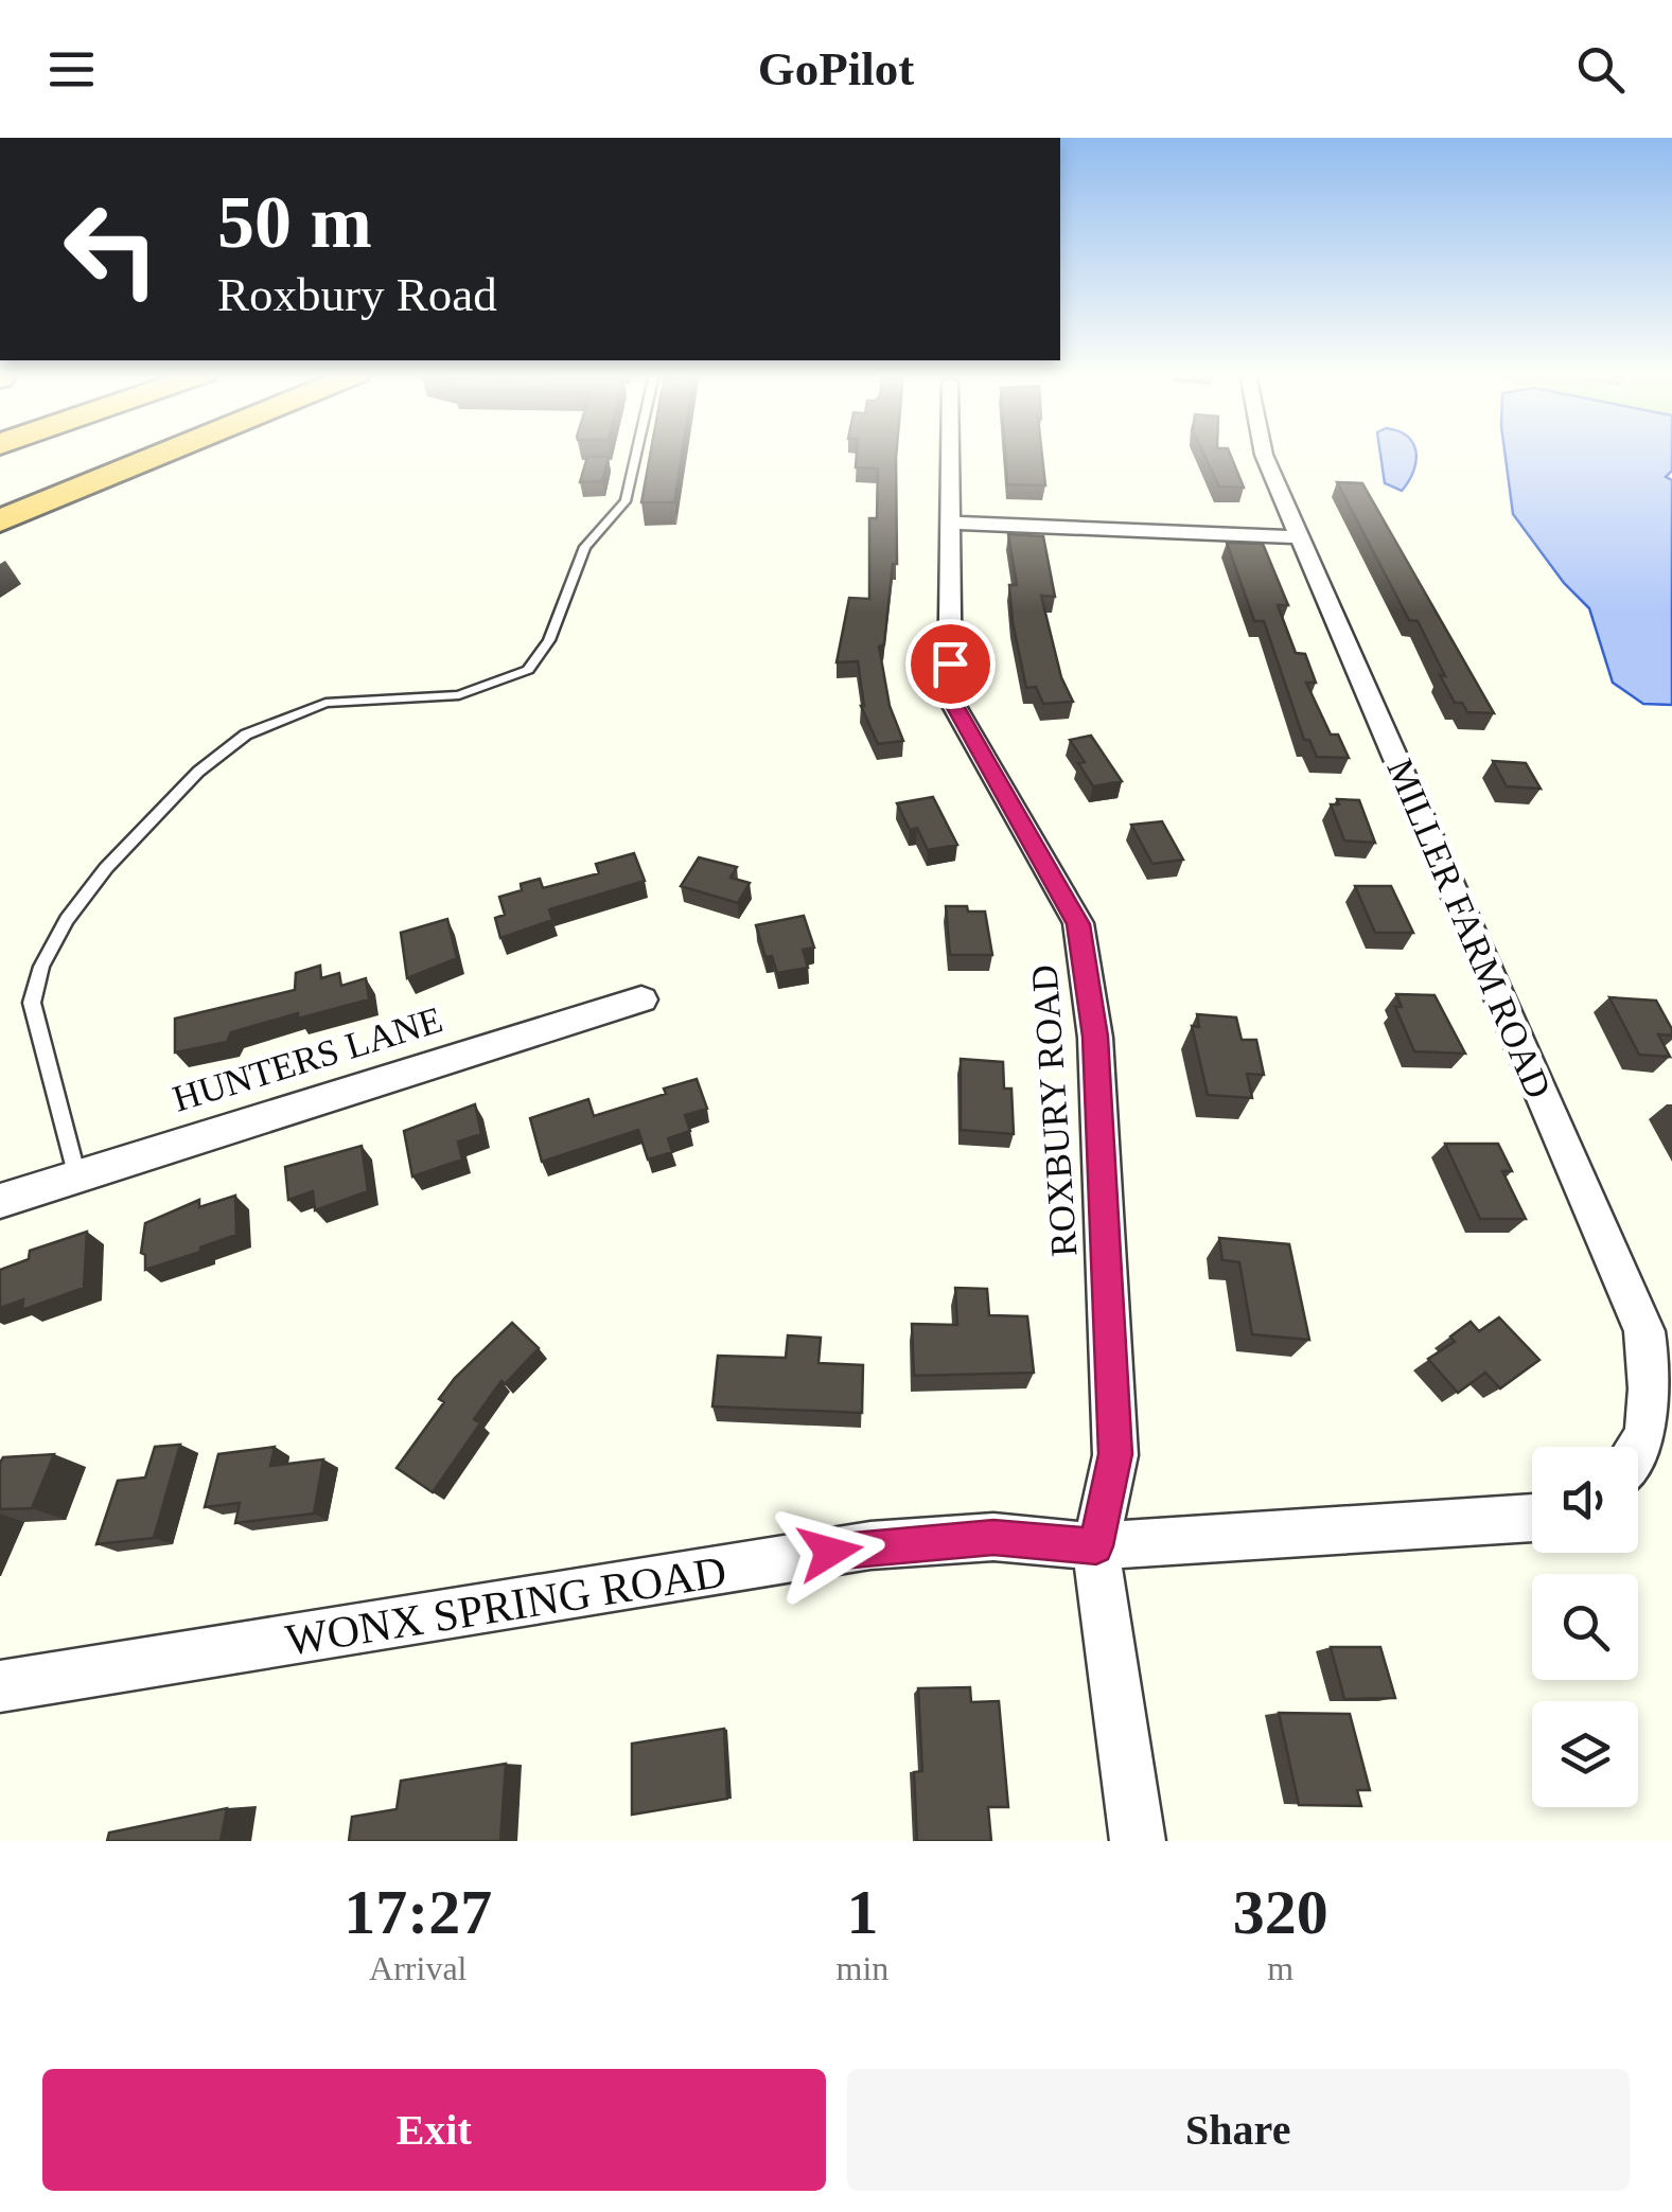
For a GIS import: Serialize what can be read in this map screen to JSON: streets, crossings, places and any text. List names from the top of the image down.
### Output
{
  "streets": {
    "street": [
      "MILLER FARM ROAD",
      "HUNTERS LANE",
      "ROXBURY ROAD",
      "WONX SPRING ROAD"
    ]
  },
  "crossings": [
    ["ROXBURY ROAD", "WONX SPRING ROAD"]
  ],
  "page": {
    "header": "GoPilot",
    "turn": ["50 m", "Roxbury Road"],
    "eta": [
      "17:27",
      "Arrival",
      "1",
      "min",
      "320",
      "m"
    ],
    "buttons": ["Exit", "Share"]
  }
}
